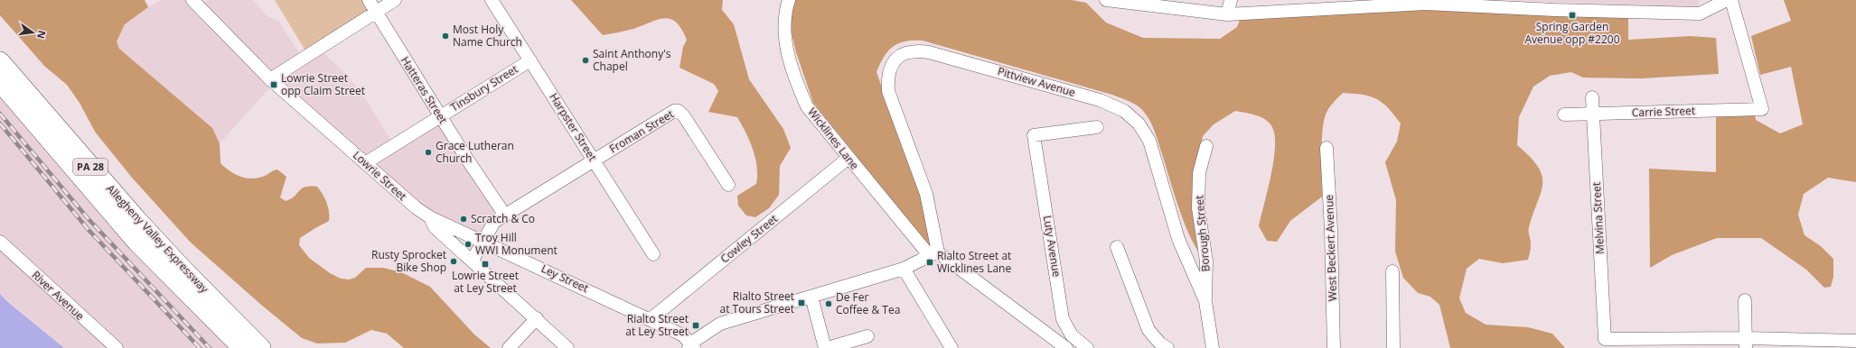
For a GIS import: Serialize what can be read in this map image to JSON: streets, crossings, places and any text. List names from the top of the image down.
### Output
{
  "streets": {
    "highway": ["PA 28", "Allegheny Valley Expressway"],
    "street": [
      "Pittview Avenue",
      "Tinsbury Street",
      "Hatteras Street",
      "Carrie Street",
      "Harpster Street",
      "Froman Street",
      "Wicklines Lane",
      "Lowrie Street",
      "Melvina Street",
      "Borough Street",
      "Cowley Street",
      "Luty Avenue",
      "West Beckert Avenue",
      "Ley Street",
      "River Avenue"
    ]
  },
  "crossings": [
    ["Pittview Avenue", "Wicklines Lane"],
    ["Pittview Avenue", "Borough Street"],
    ["Tinsbury Street", "Hatteras Street"],
    ["Tinsbury Street", "Harpster Street"],
    ["Tinsbury Street", "Lowrie Street"],
    ["Hatteras Street", "Froman Street"],
    ["Carrie Street", "Melvina Street"],
    ["Harpster Street", "Froman Street"],
    ["Froman Street", "Lowrie Street"],
    ["Froman Street", "Ley Street"],
    ["Wicklines Lane", "Cowley Street"],
    ["Lowrie Street", "Ley Street"],
    ["Cowley Street", "Ley Street"]
  ],
  "places": {
    "transit": [
      "Spring Garden Avenue opp #2200",
      "Lowrie Street opp Claim Street",
      "Rialto Street at Wicklines Lane",
      "Lowrie Street at Ley Street",
      "Rialto Street at Tours Street",
      "Rialto Street at Ley Street"
    ],
    "other": [
      "Most Holy Name Church",
      "Saint Anthony's Chapel",
      "Grace Lutheran Church",
      "Scratch & Co",
      "Troy Hill WWI Monument",
      "Rusty Sprocket Bike Shop",
      "De Fer Coffee & Tea"
    ]
  },
  "north": "right"
}
